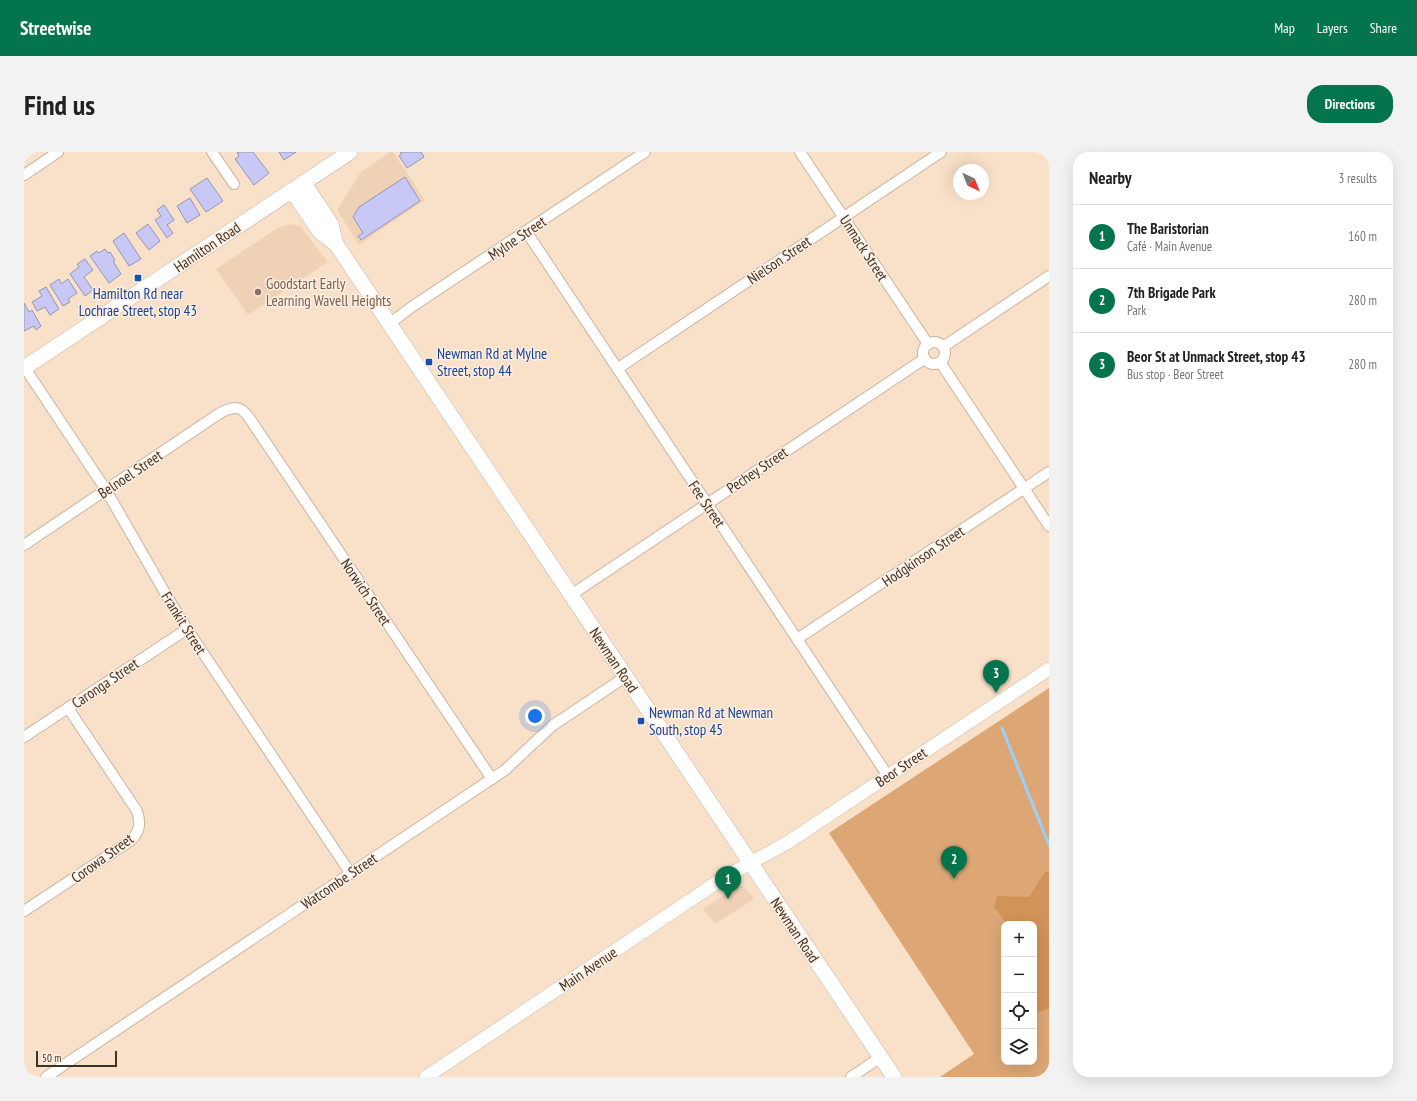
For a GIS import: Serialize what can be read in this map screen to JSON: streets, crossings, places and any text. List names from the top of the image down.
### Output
{
  "streets": {
    "main road": ["Hamilton Road", "Newman Road"],
    "street": [
      "Mylne Street",
      "Unmack Street",
      "Nielson Street",
      "Pechey Street",
      "Belnoel Street",
      "Fee Street",
      "Hodgkinson Street",
      "Norwich Street",
      "Frankit Street",
      "Caronga Street",
      "Beor Street",
      "Corowa Street",
      "Watcombe Street",
      "Main Avenue"
    ]
  },
  "crossings": [
    ["Mylne Street", "Fee Street"],
    ["Mylne Street", "Newman Road"],
    ["Hamilton Road", "Frankit Street"],
    ["Hamilton Road", "Newman Road"],
    ["Unmack Street", "Nielson Street"],
    ["Unmack Street", "Pechey Street"],
    ["Nielson Street", "Fee Street"],
    ["Pechey Street", "Fee Street"],
    ["Pechey Street", "Newman Road"],
    ["Belnoel Street", "Norwich Street"],
    ["Belnoel Street", "Frankit Street"],
    ["Fee Street", "Hodgkinson Street"],
    ["Fee Street", "Beor Street"],
    ["Norwich Street", "Watcombe Street"],
    ["Frankit Street", "Caronga Street"],
    ["Frankit Street", "Watcombe Street"],
    ["Newman Road", "Beor Street"],
    ["Newman Road", "Watcombe Street"],
    ["Newman Road", "Main Avenue"],
    ["Caronga Street", "Corowa Street"],
    ["Beor Street", "Main Avenue"]
  ],
  "places": {
    "transit": ["Hamilton Rd near Lochrae Street, stop 43", "Newman Rd at Mylne Street, stop 44", "Newman Rd at Newman South, stop 45"],
    "other": ["Goodstart Early Learning Wavell Heights"]
  },
  "scale_bar": "50 m",
  "north": "bottom right",
  "page": {
    "header": "Streetwise",
    "nav": ["Map", "Layers", "Share"],
    "buttons": "Directions",
    "title": "Find us",
    "heading": ["Nearby", "3 results"],
    "list": [
      {
        "mark": "1",
        "name": "The Baristorian",
        "note": "Café · Main Avenue",
        "value": "160 m"
      },
      {
        "mark": "2",
        "name": "7th Brigade Park",
        "note": "Park",
        "value": "280 m"
      },
      {
        "mark": "3",
        "name": "Beor St at Unmack Street, stop 43",
        "note": "Bus stop · Beor Street",
        "value": "280 m"
      }
    ],
    "pins": ["3", "2", "1"],
    "map_buttons": ["+", "−"],
    "scale": "50 m"
  }
}
